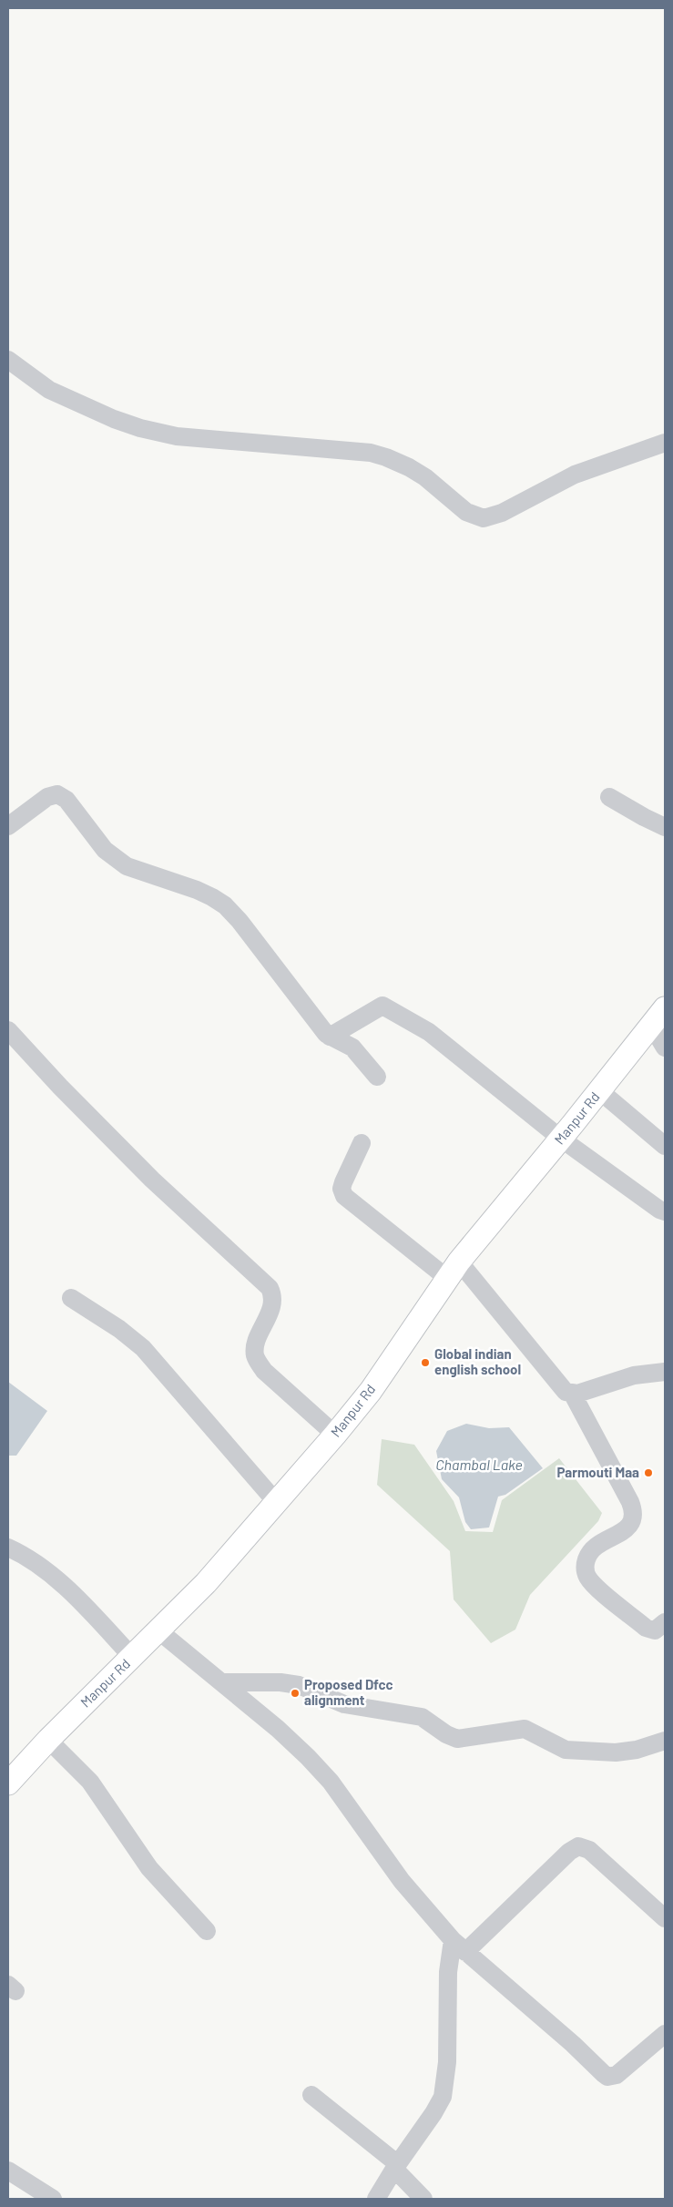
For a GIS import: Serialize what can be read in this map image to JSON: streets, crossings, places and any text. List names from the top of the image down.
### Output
{
  "streets": {
    "main road": ["Manpur Rd"]
  },
  "water": ["Chambal Lake"],
  "places": ["Global indian english school", "Parmouti Maa", "Proposed Dfcc alignment"]
}
